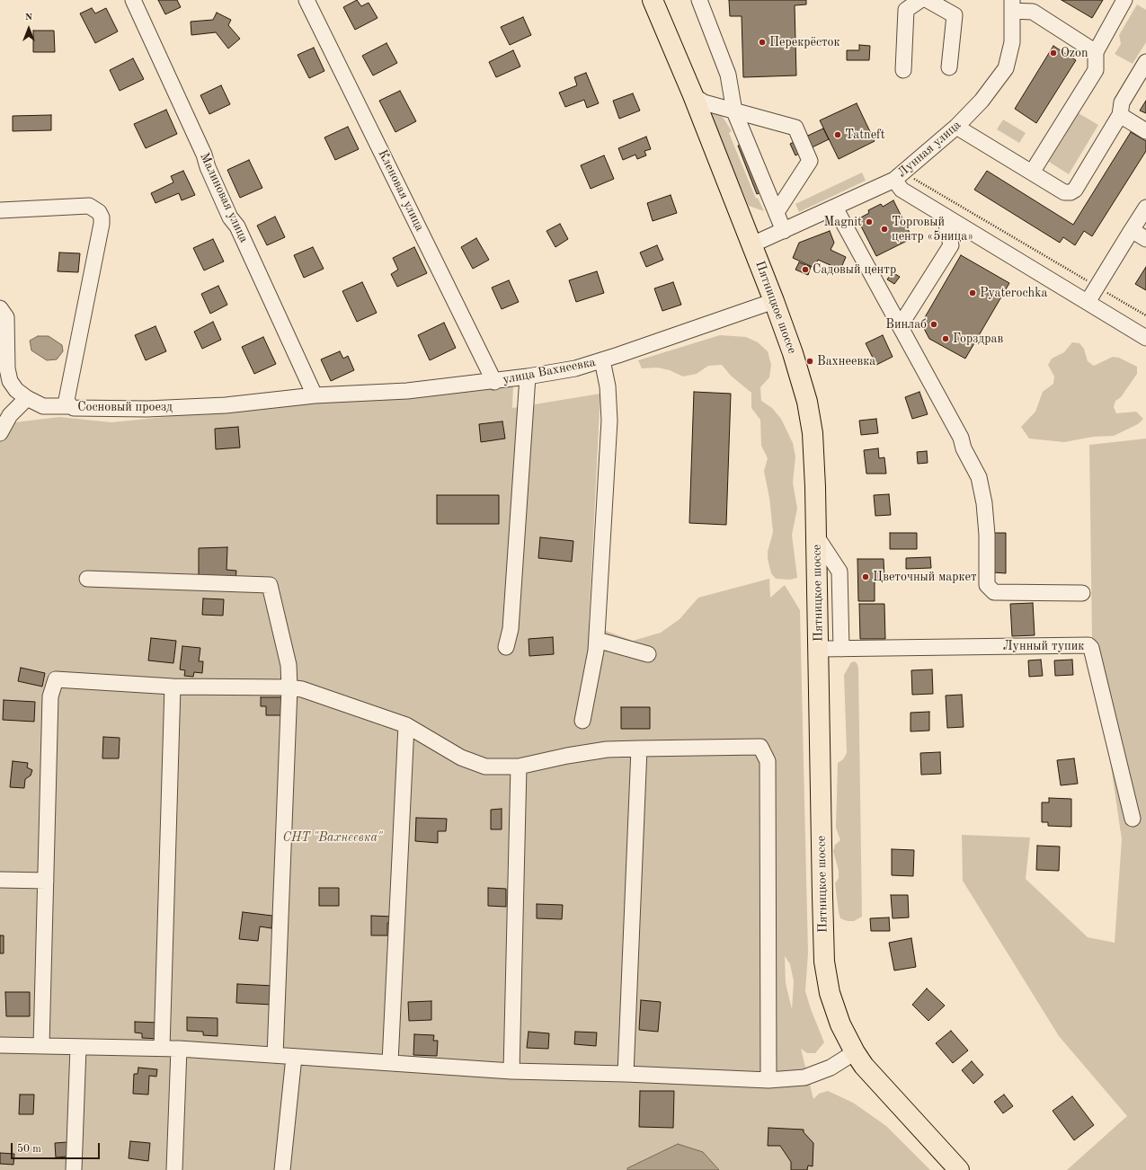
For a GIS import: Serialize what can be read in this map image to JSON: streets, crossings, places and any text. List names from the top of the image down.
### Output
{
  "streets": {
    "main road": ["Пятницкое шоссе"],
    "street": [
      "Лунная улица",
      "Кленовая улица",
      "Малиновая улица",
      "улица Вахнеевка",
      "Сосновый проезд",
      "Лунный тупик"
    ]
  },
  "crossings": [
    ["Лунная улица", "Пятницкое шоссе"],
    ["Кленовая улица", "улица Вахнеевка"],
    ["Малиновая улица", "улица Вахнеевка"],
    ["Малиновая улица", "Сосновый проезд"],
    ["Пятницкое шоссе", "улица Вахнеевка"],
    ["Пятницкое шоссе", "Лунный тупик"],
    ["улица Вахнеевка", "Сосновый проезд"]
  ],
  "parks": ["СНТ \"Вахнеевка\""],
  "places": [
    "Перекрёсток",
    "Ozon",
    "Tatneft",
    "Magnit",
    "Торговый центр «5ница»",
    "Садовый центр",
    "Pyaterochka",
    "Винлаб",
    "Горздрав",
    "Вахнеевка",
    "Цветочный маркет"
  ],
  "scale_bar": "50 m",
  "north": "top"
}
